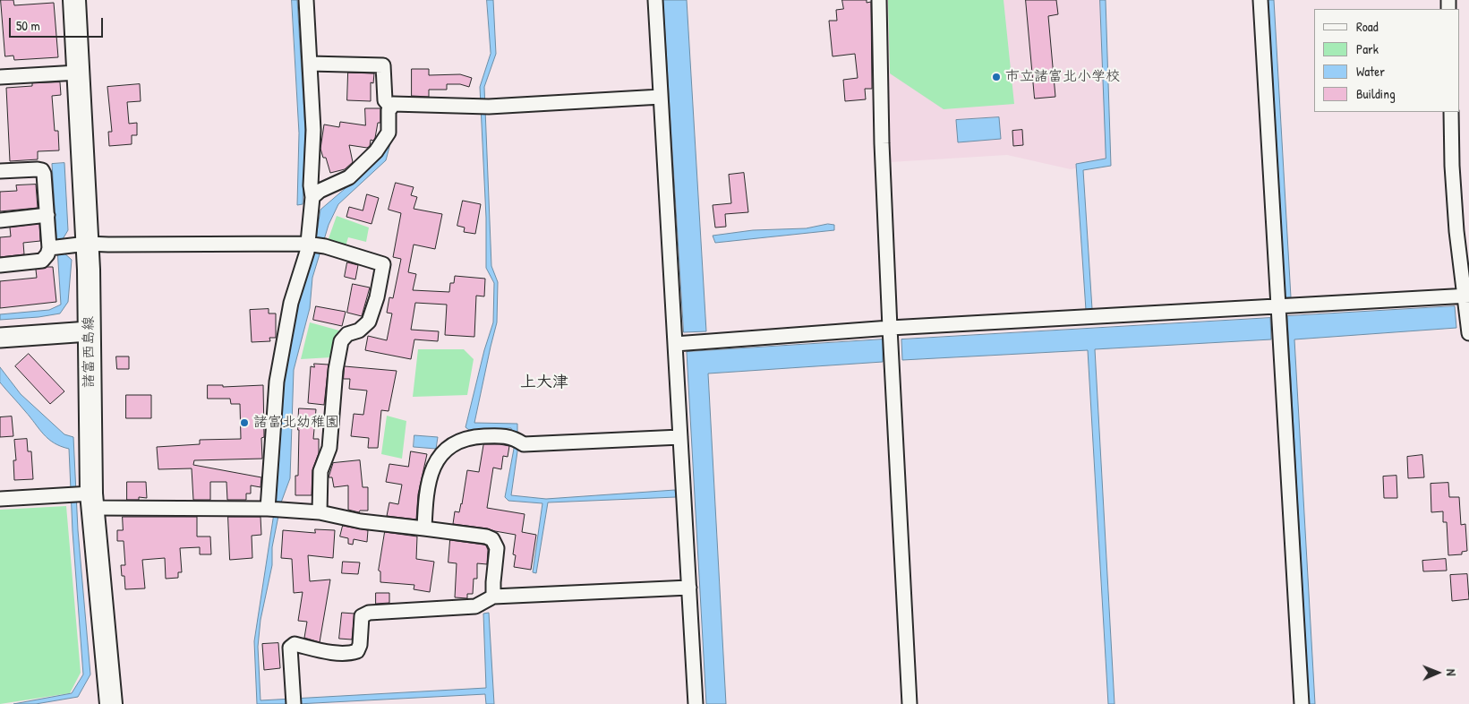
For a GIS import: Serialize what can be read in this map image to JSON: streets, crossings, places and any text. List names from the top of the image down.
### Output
{
  "streets": {
    "main road": ["諸富西島線"]
  },
  "districts": ["上大津"],
  "places": ["市立諸富北小学校", "諸富北幼稚園"],
  "legend": [
    "Road",
    "Park",
    "Water",
    "Building"
  ],
  "scale_bar": "50 m",
  "north": "right"
}
